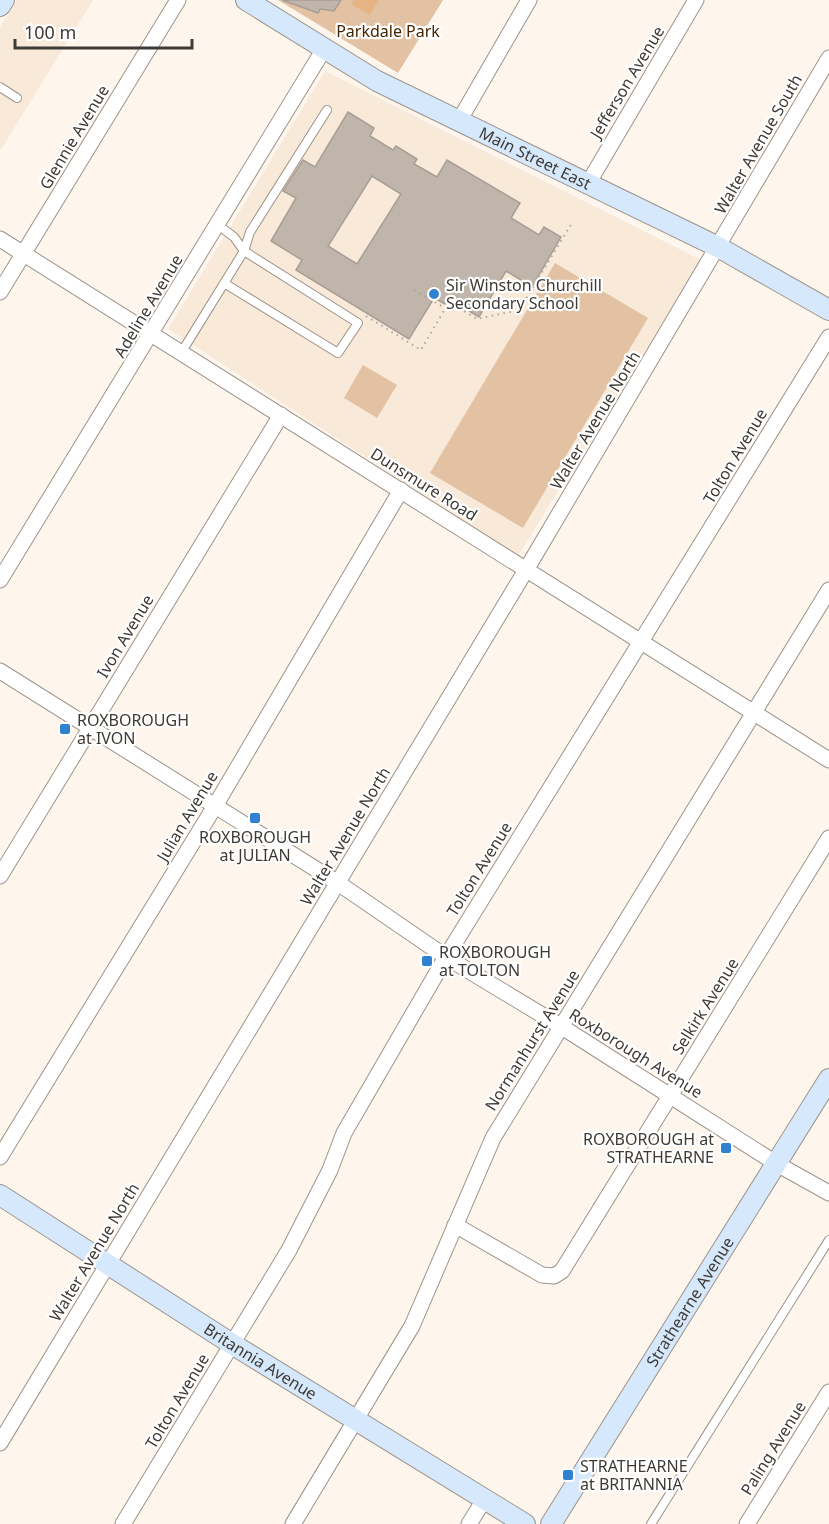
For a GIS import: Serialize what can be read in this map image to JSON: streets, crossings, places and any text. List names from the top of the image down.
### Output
{
  "streets": {
    "street": [
      "Jefferson Avenue",
      "Glennie Avenue",
      "Walter Avenue South",
      "Main Street East",
      "Adeline Avenue",
      "Walter Avenue North",
      "Tolton Avenue",
      "Dunsmure Road",
      "Ivon Avenue",
      "Julian Avenue",
      "Selkirk Avenue",
      "Normanhurst Avenue",
      "Roxborough Avenue",
      "Strathearne Avenue",
      "Britannia Avenue",
      "Paling Avenue"
    ]
  },
  "crossings": [
    ["Jefferson Avenue", "Main Street East"],
    ["Glennie Avenue", "Dunsmure Road"],
    ["Walter Avenue South", "Main Street East"],
    ["Walter Avenue South", "Walter Avenue North"],
    ["Main Street East", "Adeline Avenue"],
    ["Main Street East", "Walter Avenue North"],
    ["Adeline Avenue", "Dunsmure Road"],
    ["Walter Avenue North", "Dunsmure Road"],
    ["Walter Avenue North", "Roxborough Avenue"],
    ["Walter Avenue North", "Britannia Avenue"],
    ["Tolton Avenue", "Dunsmure Road"],
    ["Tolton Avenue", "Roxborough Avenue"],
    ["Tolton Avenue", "Britannia Avenue"],
    ["Dunsmure Road", "Ivon Avenue"],
    ["Dunsmure Road", "Julian Avenue"],
    ["Dunsmure Road", "Normanhurst Avenue"],
    ["Ivon Avenue", "Roxborough Avenue"],
    ["Julian Avenue", "Roxborough Avenue"],
    ["Selkirk Avenue", "Normanhurst Avenue"],
    ["Selkirk Avenue", "Roxborough Avenue"],
    ["Normanhurst Avenue", "Roxborough Avenue"],
    ["Normanhurst Avenue", "Britannia Avenue"],
    ["Roxborough Avenue", "Strathearne Avenue"]
  ],
  "parks": ["Parkdale Park"],
  "places": {
    "other": ["Sir Winston Churchill Secondary School"],
    "transit": [
      "ROXBOROUGH at IVON",
      "ROXBOROUGH at JULIAN",
      "ROXBOROUGH at TOLTON",
      "ROXBOROUGH at STRATHEARNE",
      "STRATHEARNE at BRITANNIA"
    ]
  },
  "scale_bar": "100 m"
}
